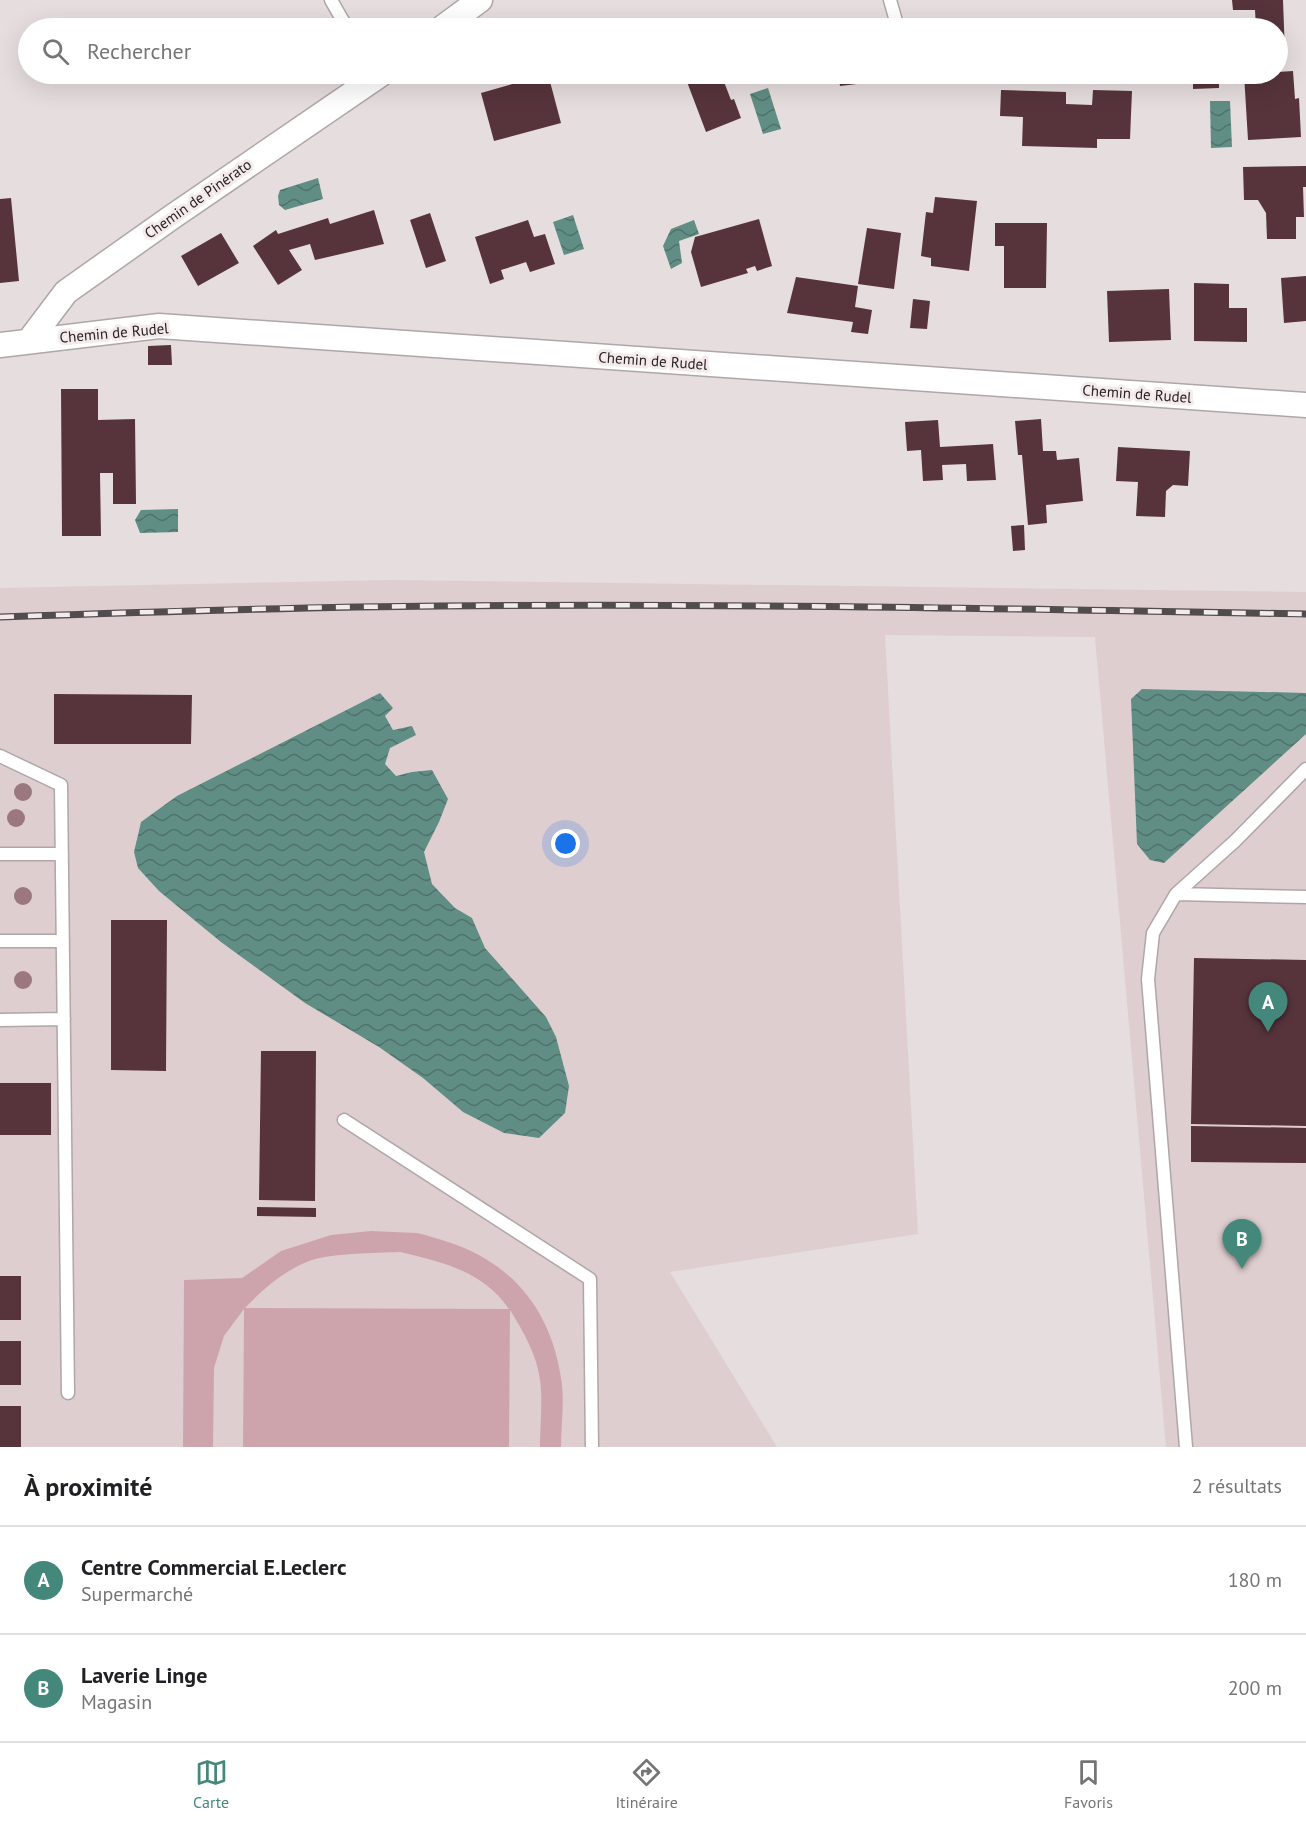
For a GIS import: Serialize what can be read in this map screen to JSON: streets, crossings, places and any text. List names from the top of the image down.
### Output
{
  "streets": {
    "street": ["Chemin de Pinérato", "Chemin de Rudel"]
  },
  "crossings": [
    ["Chemin de Pinérato", "Chemin de Rudel"]
  ],
  "page": {
    "search": "Rechercher",
    "pins": ["A", "B"],
    "heading": ["À proximité", "2 résultats"],
    "list": [
      {
        "mark": "A",
        "name": "Centre Commercial E.Leclerc",
        "note": "Supermarché",
        "value": "180 m"
      },
      {
        "mark": "B",
        "name": "Laverie Linge",
        "note": "Magasin",
        "value": "200 m"
      }
    ],
    "nav": ["Carte", "Itinéraire", "Favoris"]
  }
}
